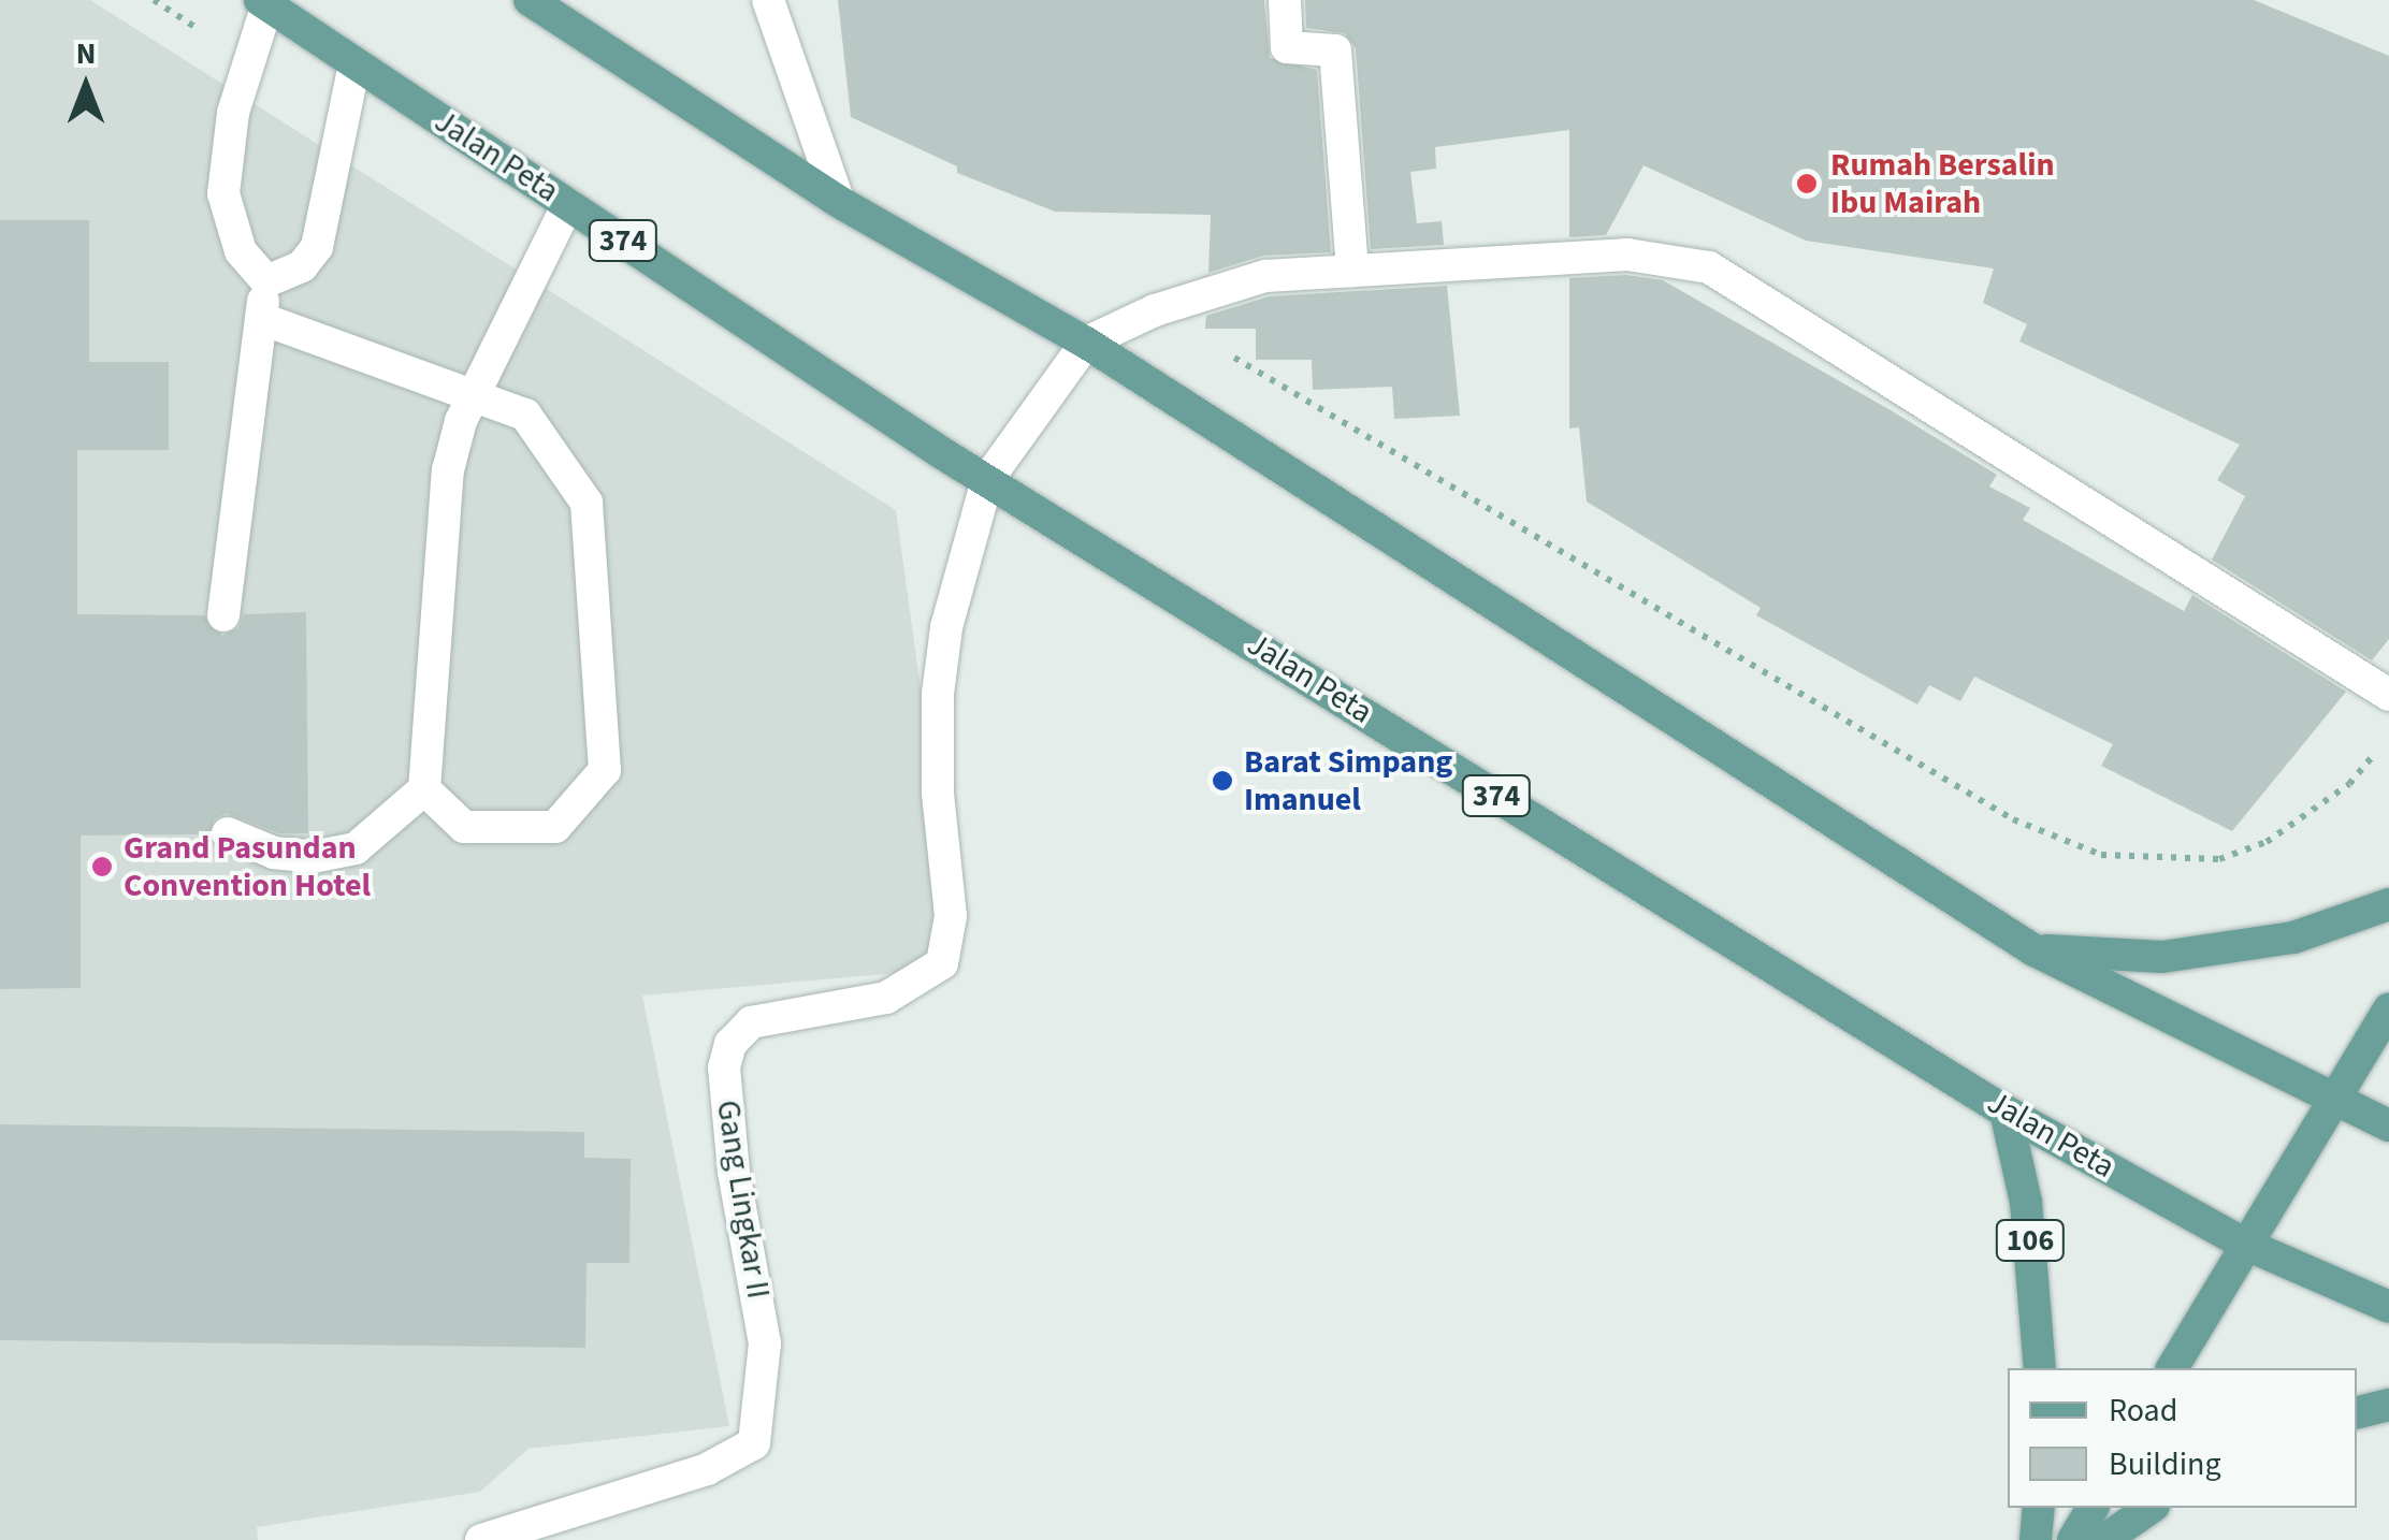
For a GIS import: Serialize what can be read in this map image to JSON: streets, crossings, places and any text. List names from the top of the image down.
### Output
{
  "streets": {
    "main road": ["Jalan Peta", "374", "106"],
    "street": ["Gang Lingkar II"]
  },
  "crossings": [
    ["Jalan Peta", "Gang Lingkar II"],
    ["Jalan Peta", "106"]
  ],
  "places": ["Rumah Bersalin Ibu Mairah", "Barat Simpang Imanuel", "Grand Pasundan Convention Hotel"],
  "legend": ["Road", "Building"],
  "north": "top"
}
